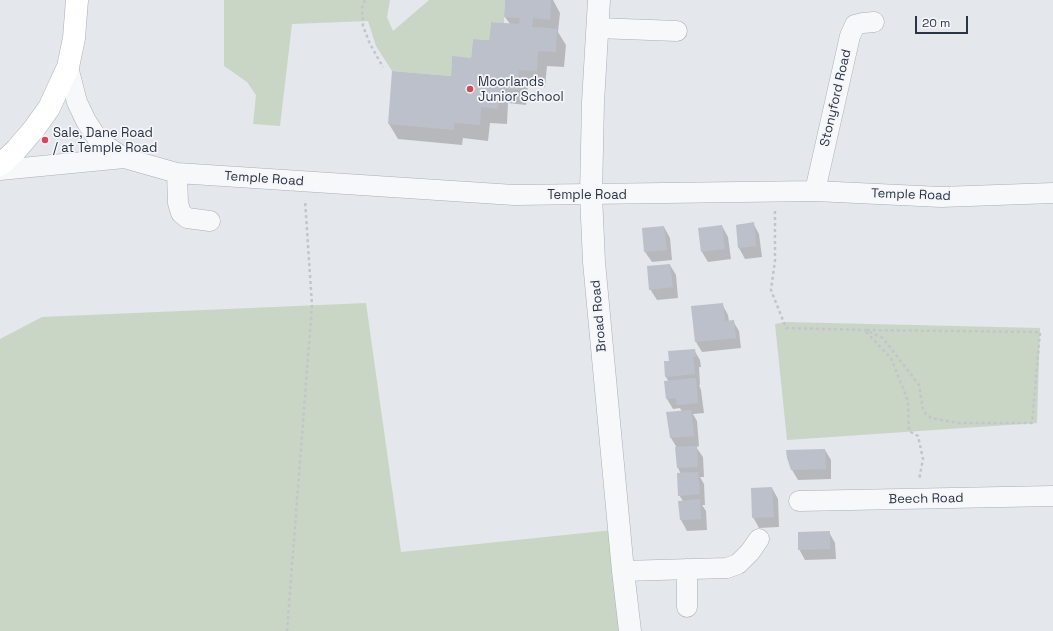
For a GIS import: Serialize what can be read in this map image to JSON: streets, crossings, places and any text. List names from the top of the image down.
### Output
{
  "streets": {
    "street": [
      "Stonyford Road",
      "Temple Road",
      "Broad Road",
      "Beech Road"
    ]
  },
  "crossings": [
    ["Stonyford Road", "Temple Road"],
    ["Temple Road", "Broad Road"]
  ],
  "places": ["Moorlands Junior School", "Sale, Dane Road / at Temple Road"],
  "scale_bar": "20 m"
}
